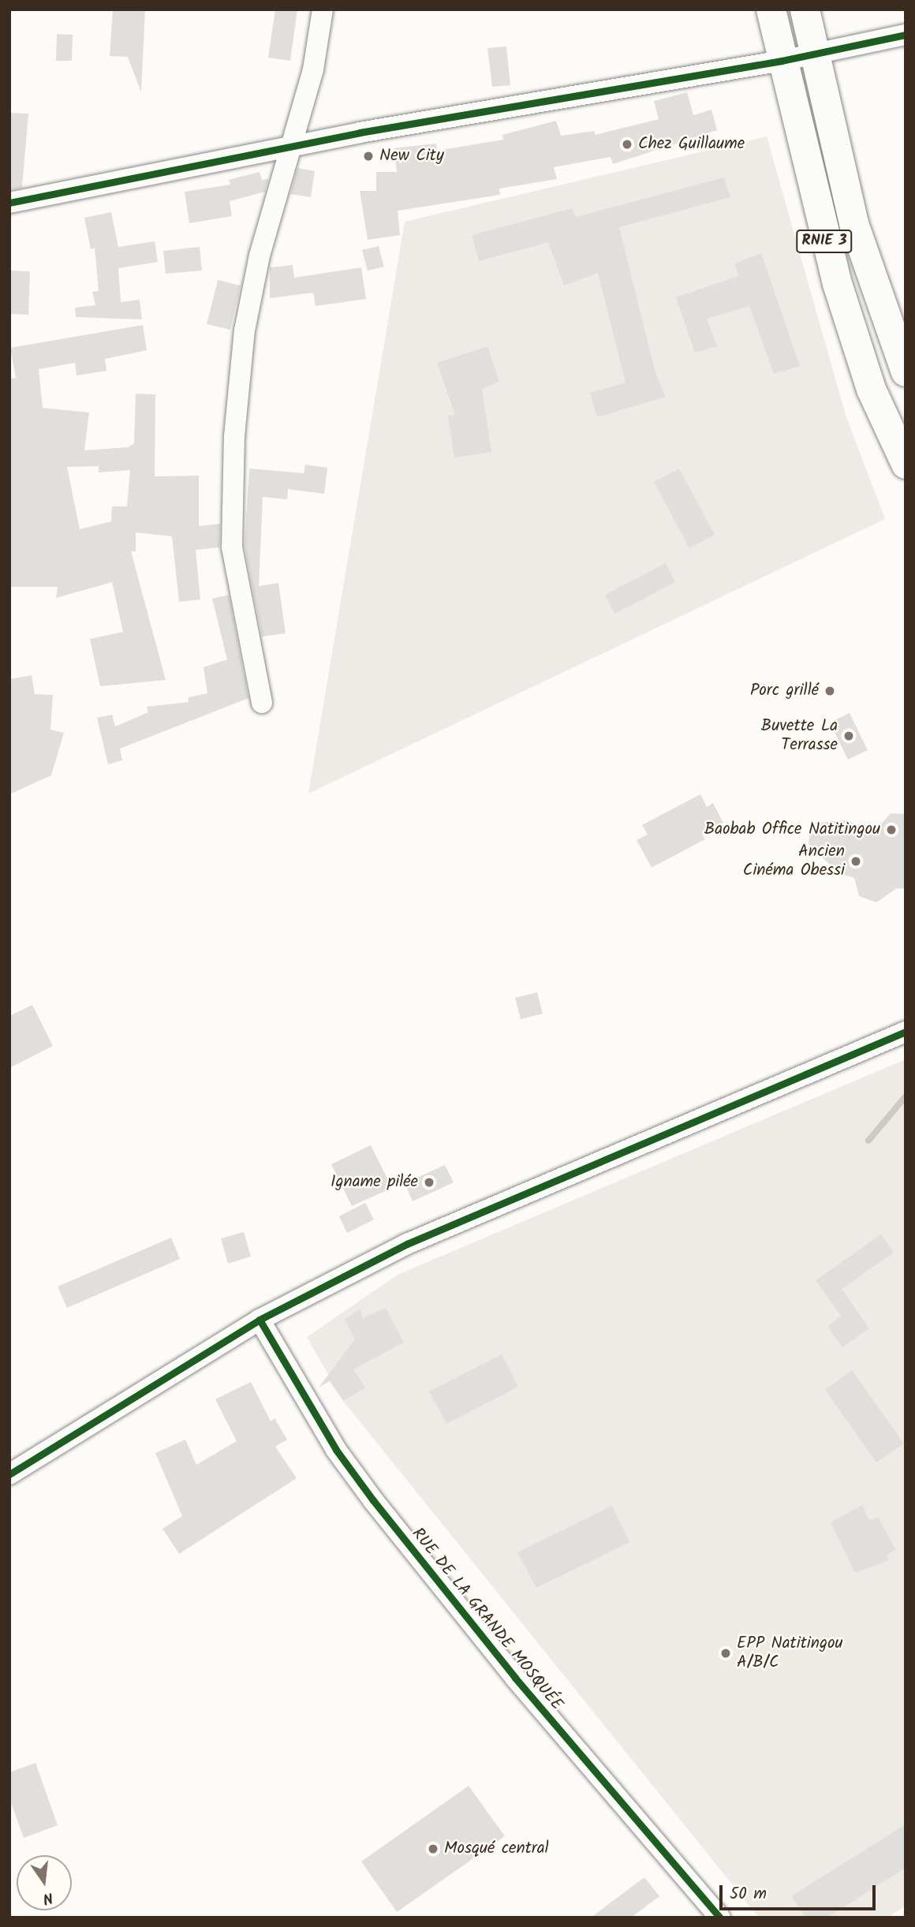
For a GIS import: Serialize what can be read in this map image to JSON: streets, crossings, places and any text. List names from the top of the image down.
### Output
{
  "streets": {
    "highway": ["RNIE 3"],
    "street": ["RUE DE LA GRANDE MOSQUÉE"]
  },
  "places": [
    "Chez Guillaume",
    "New City",
    "Porc grillé",
    "Buvette La Terrasse",
    "Baobab Office Natitingou",
    "Ancien Cinéma Obessi",
    "Igname pilée",
    "EPP Natitingou A/B/C",
    "Mosqué central"
  ],
  "scale_bar": "50 m",
  "north": "bottom"
}
